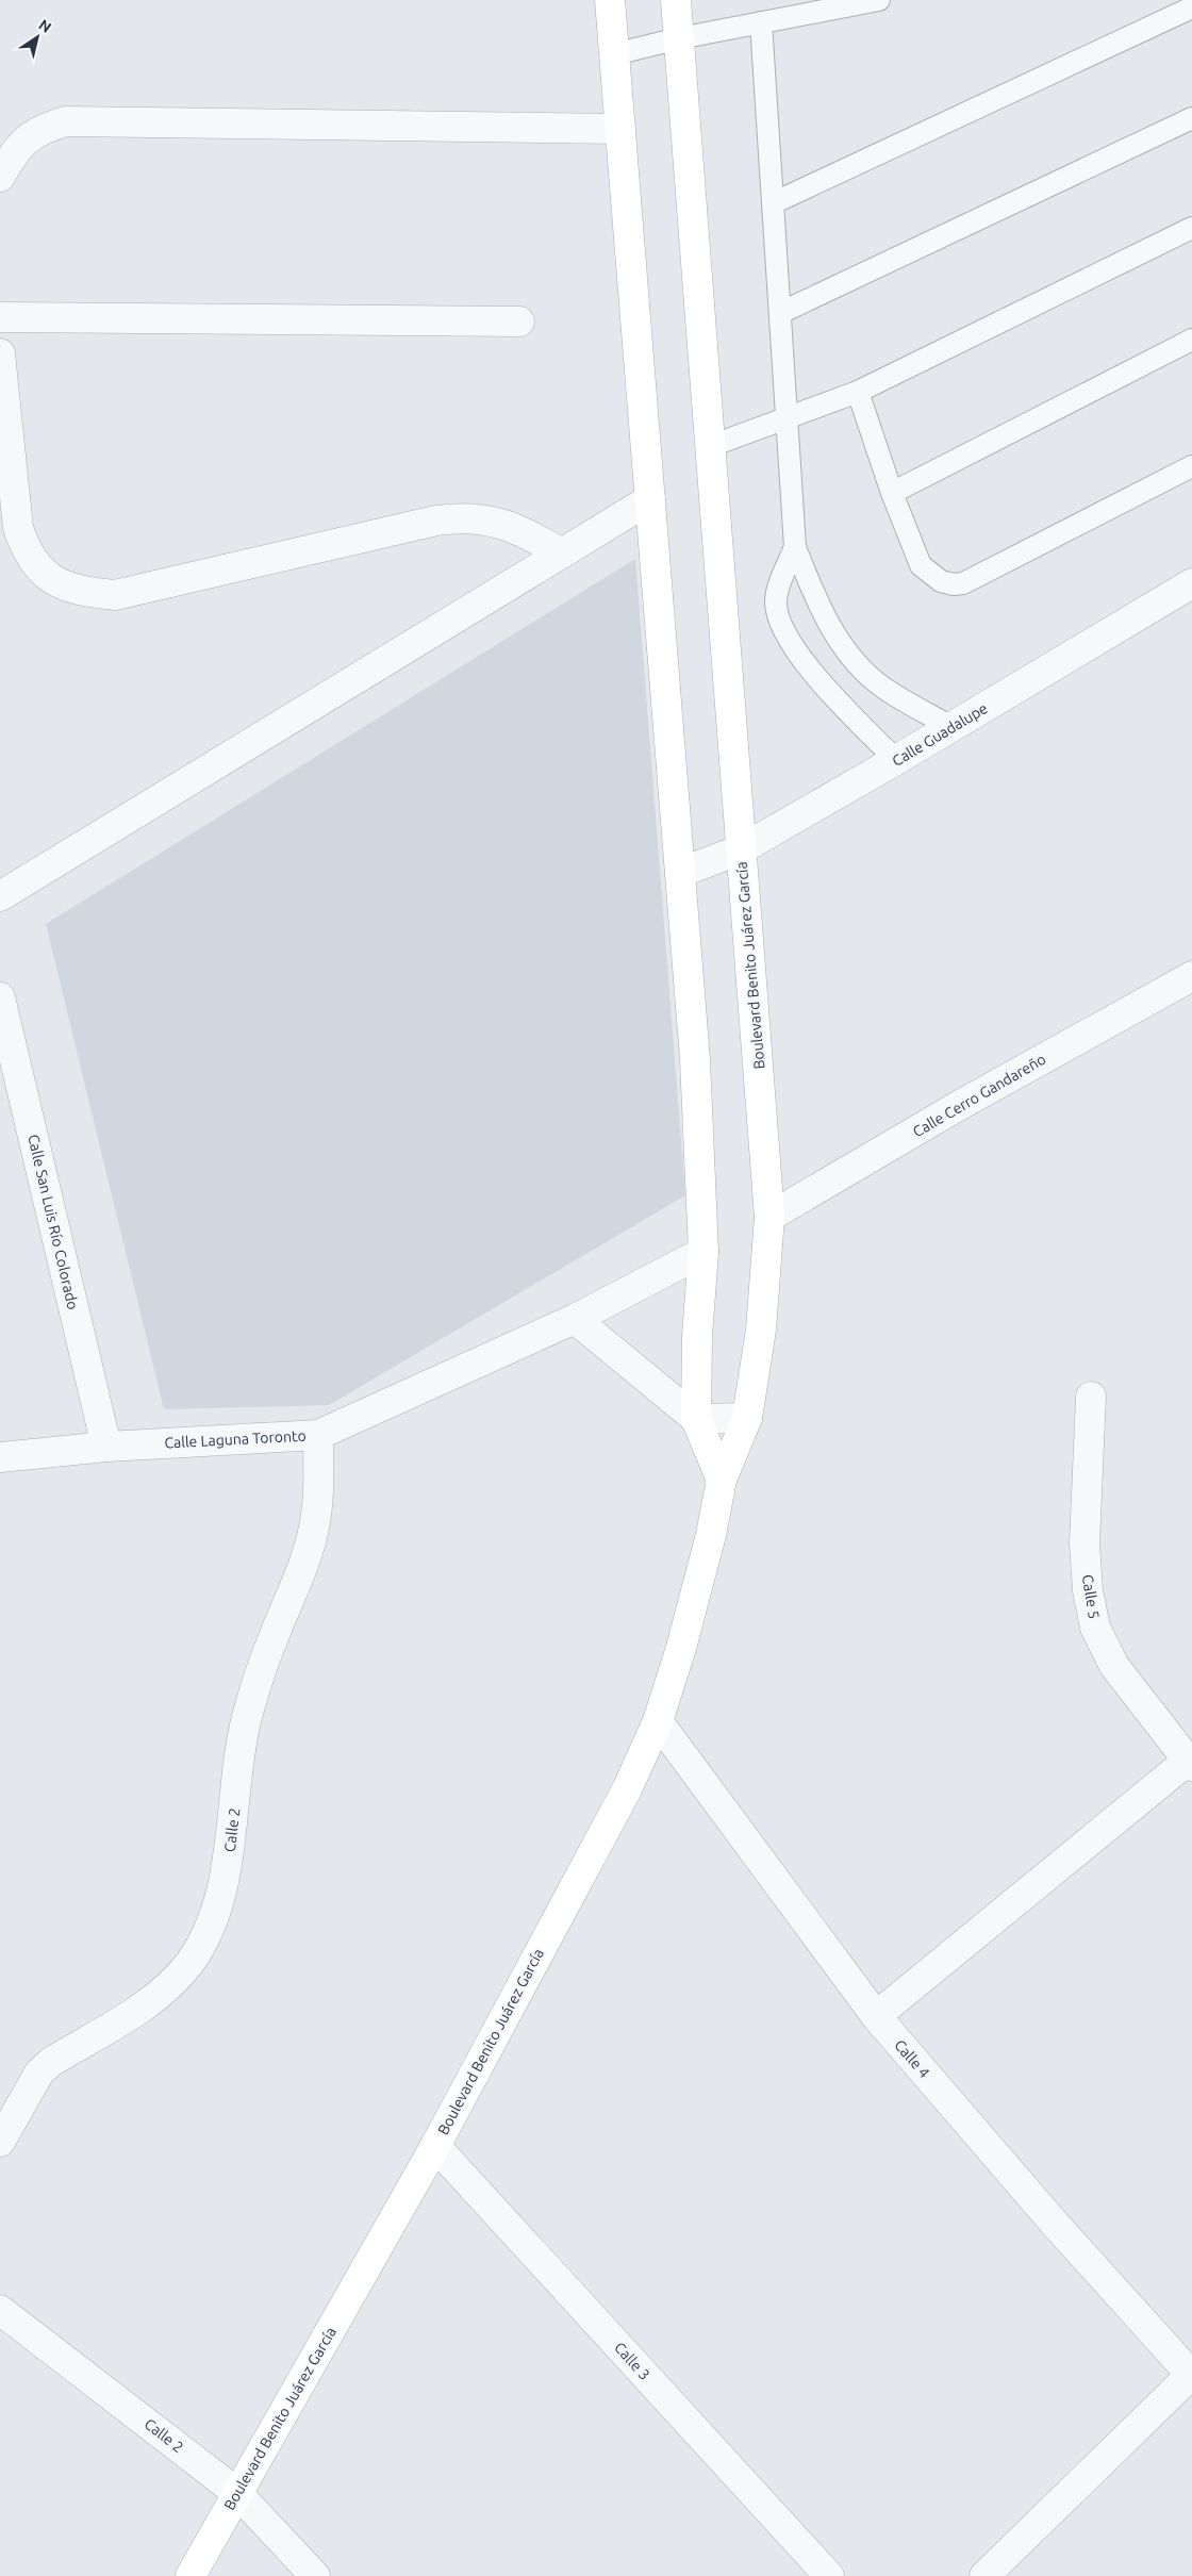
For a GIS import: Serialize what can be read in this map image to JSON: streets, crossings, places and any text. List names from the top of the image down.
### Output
{
  "streets": {
    "street": [
      "Calle Guadalupe",
      "Boulevard Benito Juárez García",
      "Calle Cerro Gandareño",
      "Calle San Luis Río Colorado",
      "Calle Laguna Toronto",
      "Calle 5",
      "Calle 2",
      "Calle 4",
      "Calle 3"
    ]
  },
  "crossings": [
    ["Calle Guadalupe", "Boulevard Benito Juárez García"],
    ["Boulevard Benito Juárez García", "Calle Cerro Gandareño"],
    ["Boulevard Benito Juárez García", "Calle 2"],
    ["Boulevard Benito Juárez García", "Calle 4"],
    ["Boulevard Benito Juárez García", "Calle 3"],
    ["Calle San Luis Río Colorado", "Calle Laguna Toronto"],
    ["Calle Laguna Toronto", "Calle 2"]
  ],
  "north": "top right"
}
